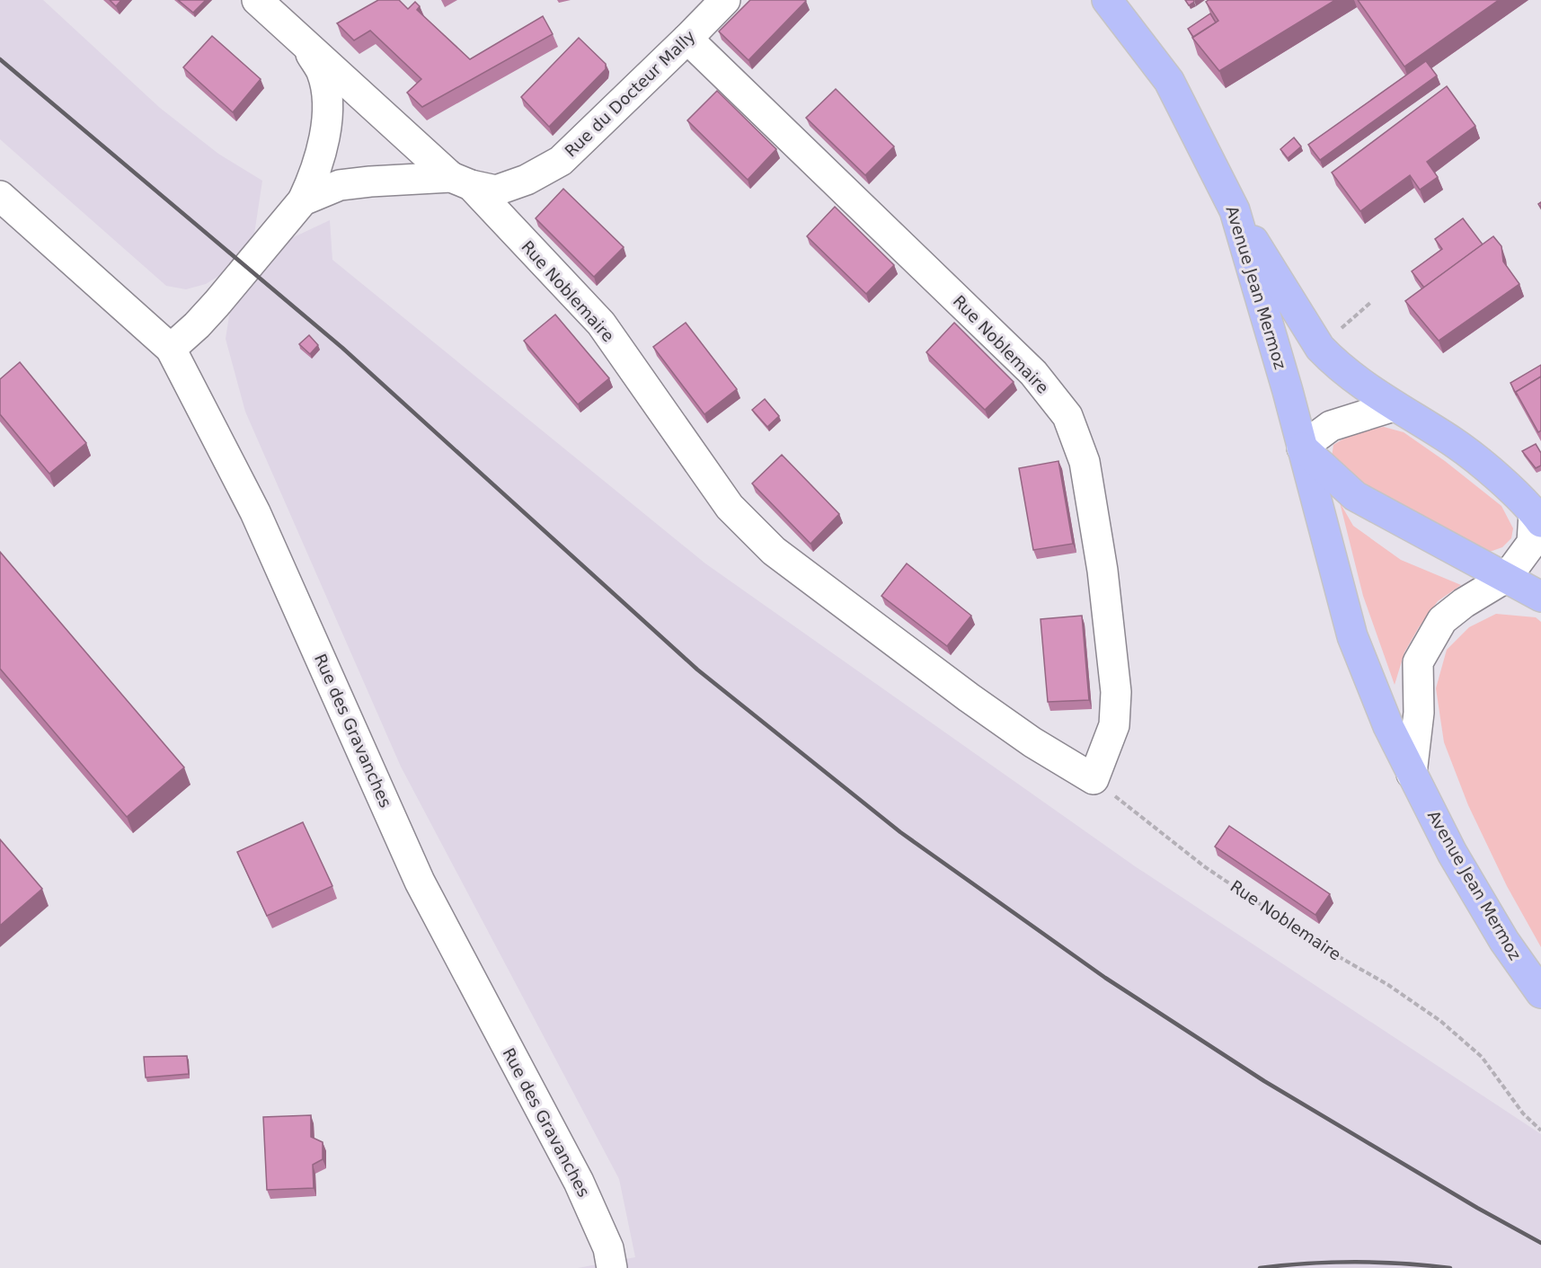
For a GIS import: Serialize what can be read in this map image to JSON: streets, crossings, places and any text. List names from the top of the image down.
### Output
{
  "streets": {
    "main road": ["Avenue Jean Mermoz"],
    "street": ["Rue du Docteur Mally", "Rue Noblemaire", "Rue des Gravanches"]
  },
  "crossings": [
    ["Rue du Docteur Mally", "Rue Noblemaire"]
  ]
}
